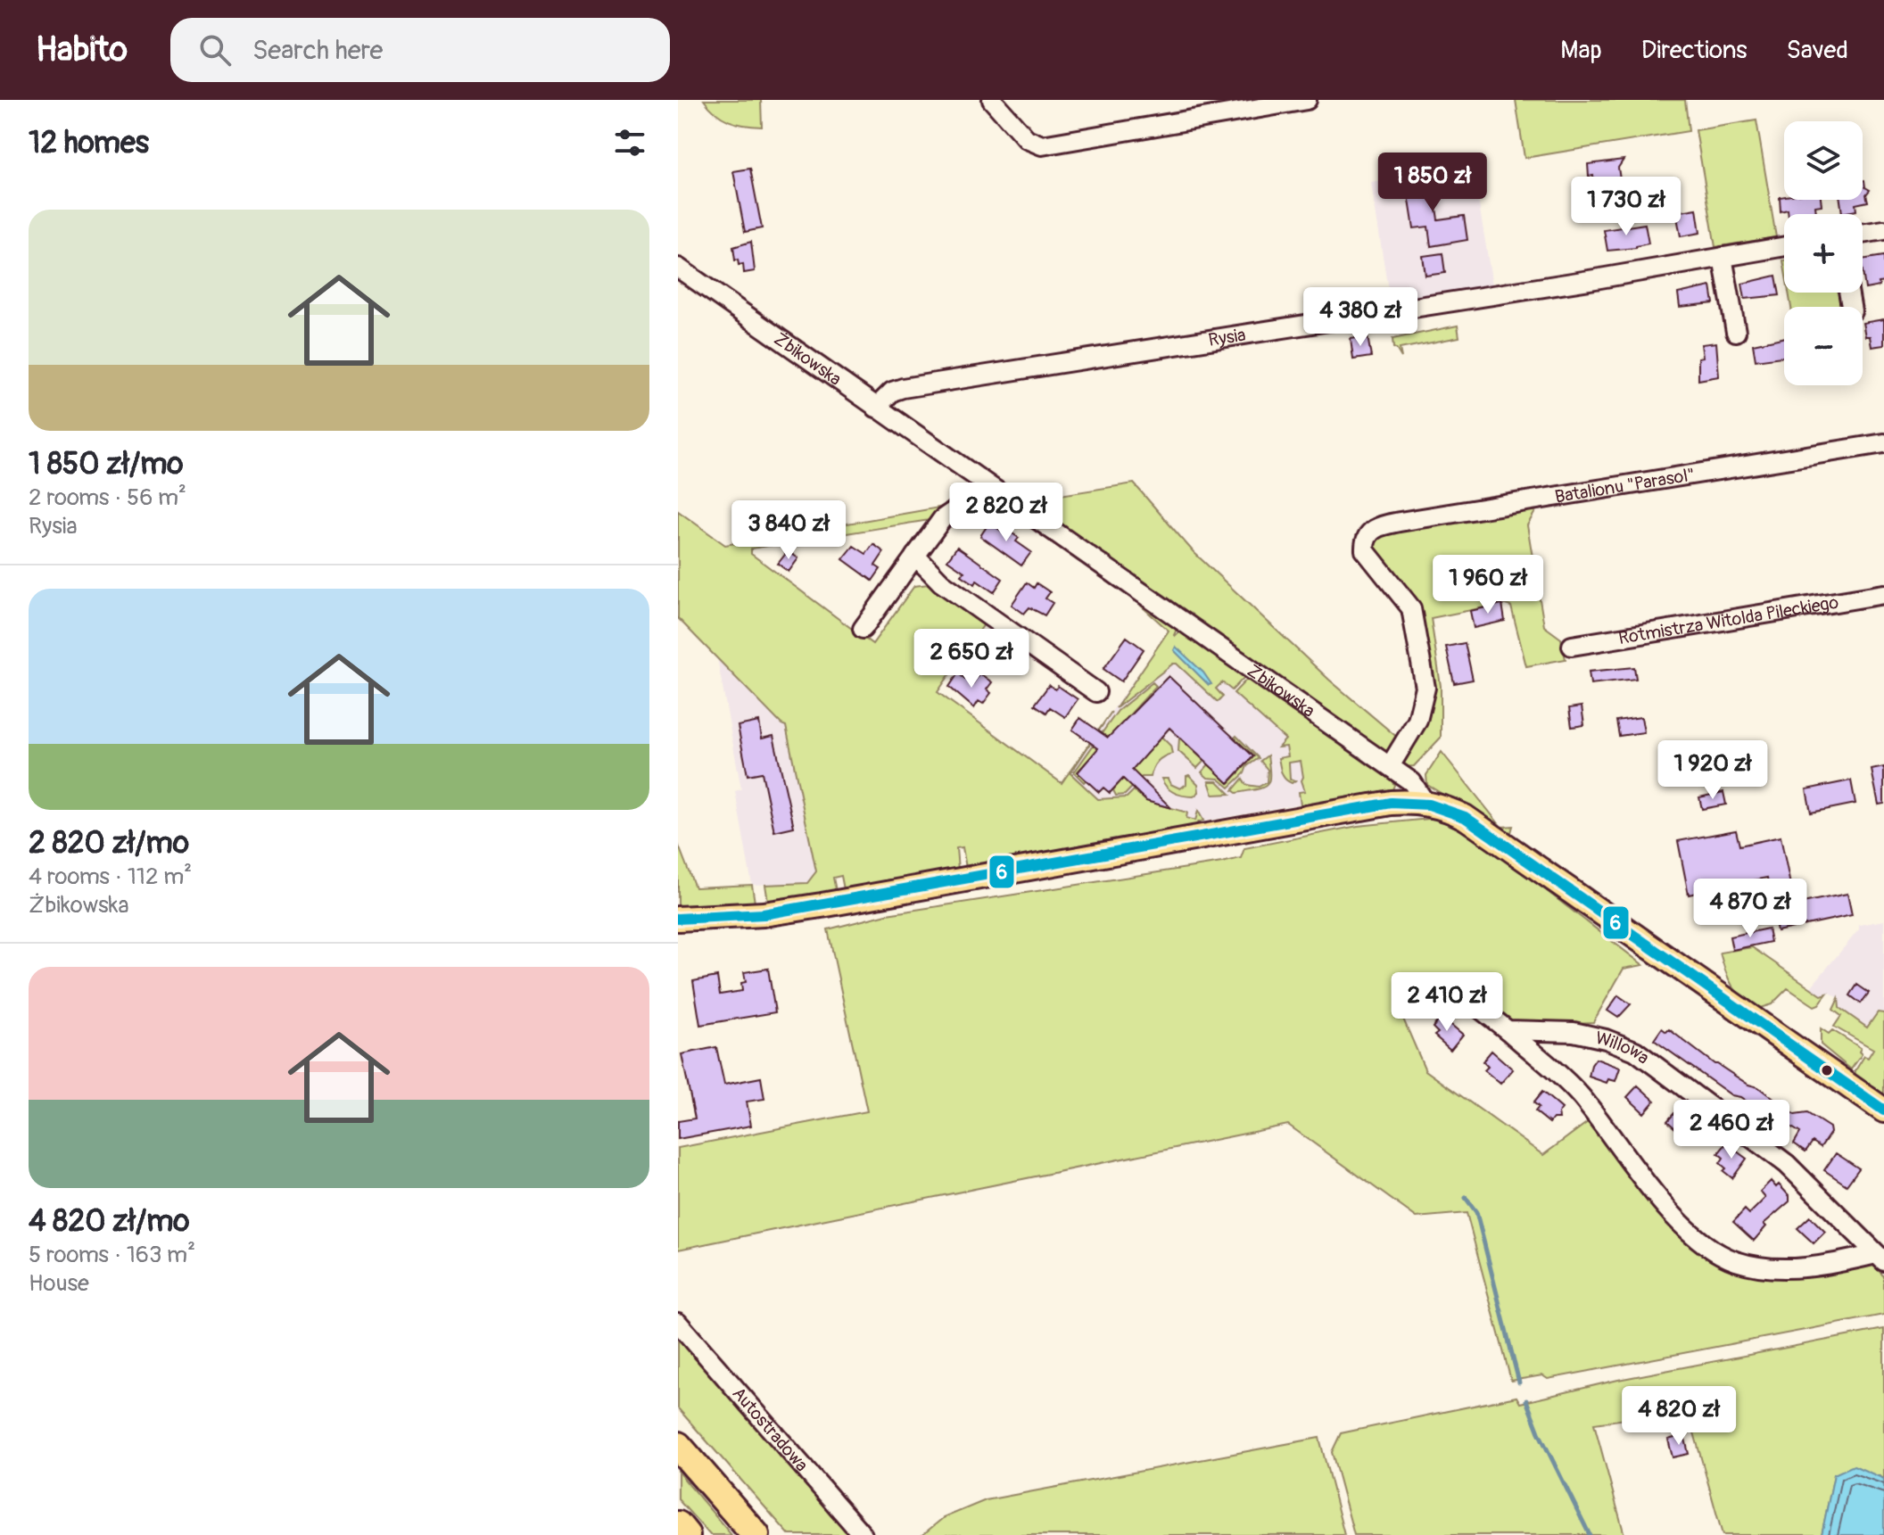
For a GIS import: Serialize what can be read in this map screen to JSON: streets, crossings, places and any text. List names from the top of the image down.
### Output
{
  "streets": {
    "street": [
      "Rysia",
      "Żbikowska",
      "Batalionu \"Parasol\"",
      "Rotmistrza Witolda Pileckiego",
      "Willowa",
      "Autostradowa"
    ]
  },
  "crossings": [
    ["Rysia", "Żbikowska"],
    ["Żbikowska", "Batalionu \"Parasol\""]
  ],
  "lines": ["transit line 6"],
  "page": {
    "header": "Habito",
    "search": "Search here",
    "nav": ["Map", "Directions", "Saved"],
    "heading": "12 homes",
    "map_buttons": ["+", "−"],
    "price": [
      "1 850 zł",
      "1 730 zł",
      "4 380 zł",
      "2 820 zł",
      "3 840 zł",
      "1 960 zł",
      "2 650 zł",
      "1 920 zł",
      "4 870 zł",
      "2 410 zł",
      "2 460 zł",
      "4 820 zł"
    ],
    "list": [
      {
        "name": "1 850 zł/mo",
        "note": "2 rooms · 56 m² · Rysia"
      },
      {
        "name": "2 820 zł/mo",
        "note": "4 rooms · 112 m² · Żbikowska"
      },
      {
        "name": "4 820 zł/mo",
        "note": "5 rooms · 163 m² · House"
      }
    ]
  }
}
